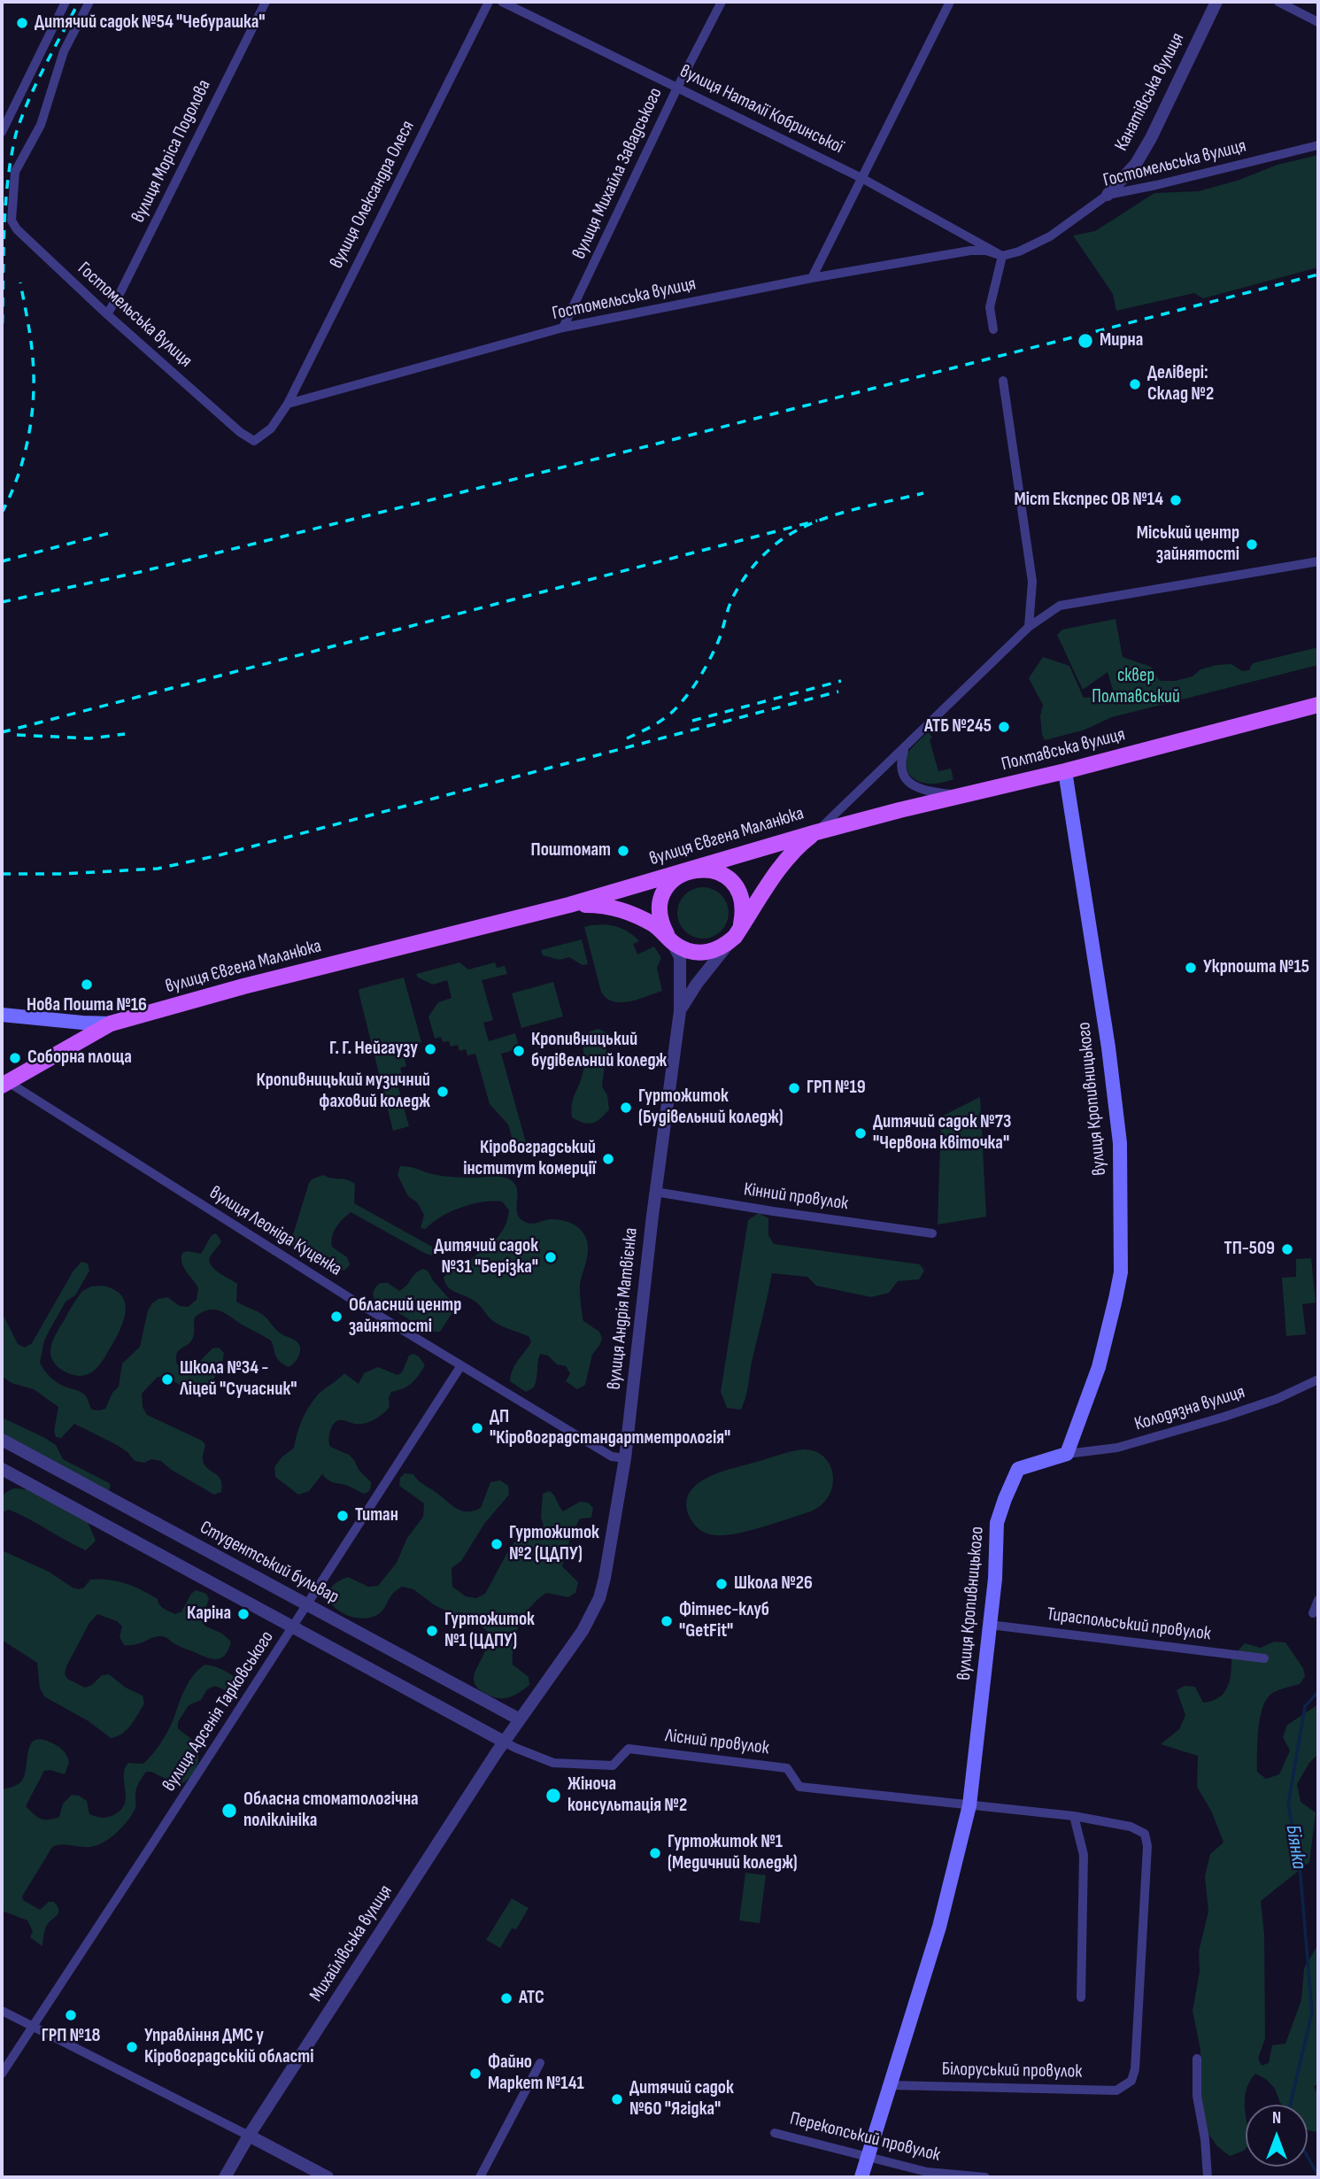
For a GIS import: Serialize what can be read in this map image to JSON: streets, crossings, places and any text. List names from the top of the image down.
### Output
{
  "streets": {
    "main road": ["Полтавська вулиця", "вулиця Євгена Маланюка", "вулиця Кропивницького"],
    "street": [
      "Канатівська вулиця",
      "вулиця Наталії Кобринської",
      "вулиця Моріса Подолова",
      "Гостомельська вулиця",
      "вулиця Михайла Завадського",
      "вулиця Олександра Олеся",
      "Кінний провулок",
      "вулиця Леоніда Куценка",
      "вулиця Андрія Матвієнка",
      "Колодязна вулиця",
      "Студентський бульвар",
      "Тираспольський провулок",
      "вулиця Арсенія Тарковського",
      "Лісний провулок",
      "Михайлівська вулиця",
      "Білоруський провулок",
      "Перекопський провулок"
    ]
  },
  "crossings": [
    ["Канатівська вулиця", "Гостомельська вулиця"],
    ["вулиця Наталії Кобринської", "Гостомельська вулиця"],
    ["вулиця Наталії Кобринської", "вулиця Михайла Завадського"],
    ["вулиця Моріса Подолова", "Гостомельська вулиця"],
    ["Гостомельська вулиця", "вулиця Михайла Завадського"],
    ["Гостомельська вулиця", "вулиця Олександра Олеся"],
    ["Полтавська вулиця", "вулиця Євгена Маланюка"],
    ["Полтавська вулиця", "вулиця Кропивницького"],
    ["вулиця Євгена Маланюка", "вулиця Леоніда Куценка"],
    ["вулиця Євгена Маланюка", "вулиця Андрія Матвієнка"],
    ["вулиця Кропивницького", "Колодязна вулиця"],
    ["вулиця Кропивницького", "Тираспольський провулок"],
    ["вулиця Кропивницького", "Лісний провулок"],
    ["вулиця Кропивницького", "Білоруський провулок"],
    ["вулиця Кропивницького", "Перекопський провулок"],
    ["Кінний провулок", "вулиця Андрія Матвієнка"],
    ["вулиця Леоніда Куценка", "вулиця Андрія Матвієнка"],
    ["вулиця Леоніда Куценка", "вулиця Арсенія Тарковського"],
    ["вулиця Андрія Матвієнка", "Студентський бульвар"],
    ["вулиця Андрія Матвієнка", "Михайлівська вулиця"],
    ["Студентський бульвар", "вулиця Арсенія Тарковського"],
    ["Лісний провулок", "Михайлівська вулиця"],
    ["Лісний провулок", "Білоруський провулок"]
  ],
  "water": ["Біянка"],
  "parks": ["сквер Полтавський"],
  "places": [
    "Дитячий садок №54 \"Чебурашка\"",
    "Мирна",
    "Делівері: Склад №2",
    "Міст Експрес ОВ №14",
    "Міський центр зайнятості",
    "АТБ №245",
    "Поштомат",
    "Укрпошта №15",
    "Нова Пошта №16",
    "Г. Г. Нейгаузу",
    "Кропивницький будівельний коледж",
    "Соборна площа",
    "ГРП №19",
    "Кропивницький музичний фаховий коледж",
    "Гуртожиток (Будівельний коледж)",
    "Дитячий садок №73 \"Червона квіточка\"",
    "Кіровоградський інститут комерції",
    "ТП-509",
    "Дитячий садок №31 \"Берізка\"",
    "Обласний центр зайнятості",
    "Школа №34 - Ліцей \"Сучасник\"",
    "ДП \"Кіровоградстандартметрологія\"",
    "Титан",
    "Гуртожиток №2 (ЦДПУ)",
    "Школа №26",
    "Каріна",
    "Фітнес-клуб \"GetFit\"",
    "Гуртожиток №1 (ЦДПУ)",
    "Жіноча консультація №2",
    "Обласна стоматологічна поліклініка",
    "Гуртожиток №1 (Медичний коледж)",
    "АТС",
    "ГРП №18",
    "Управління ДМС у Кіровоградській області",
    "Файно Маркет №141",
    "Дитячий садок №60 \"Ягідка\""
  ],
  "north": "top"
}
